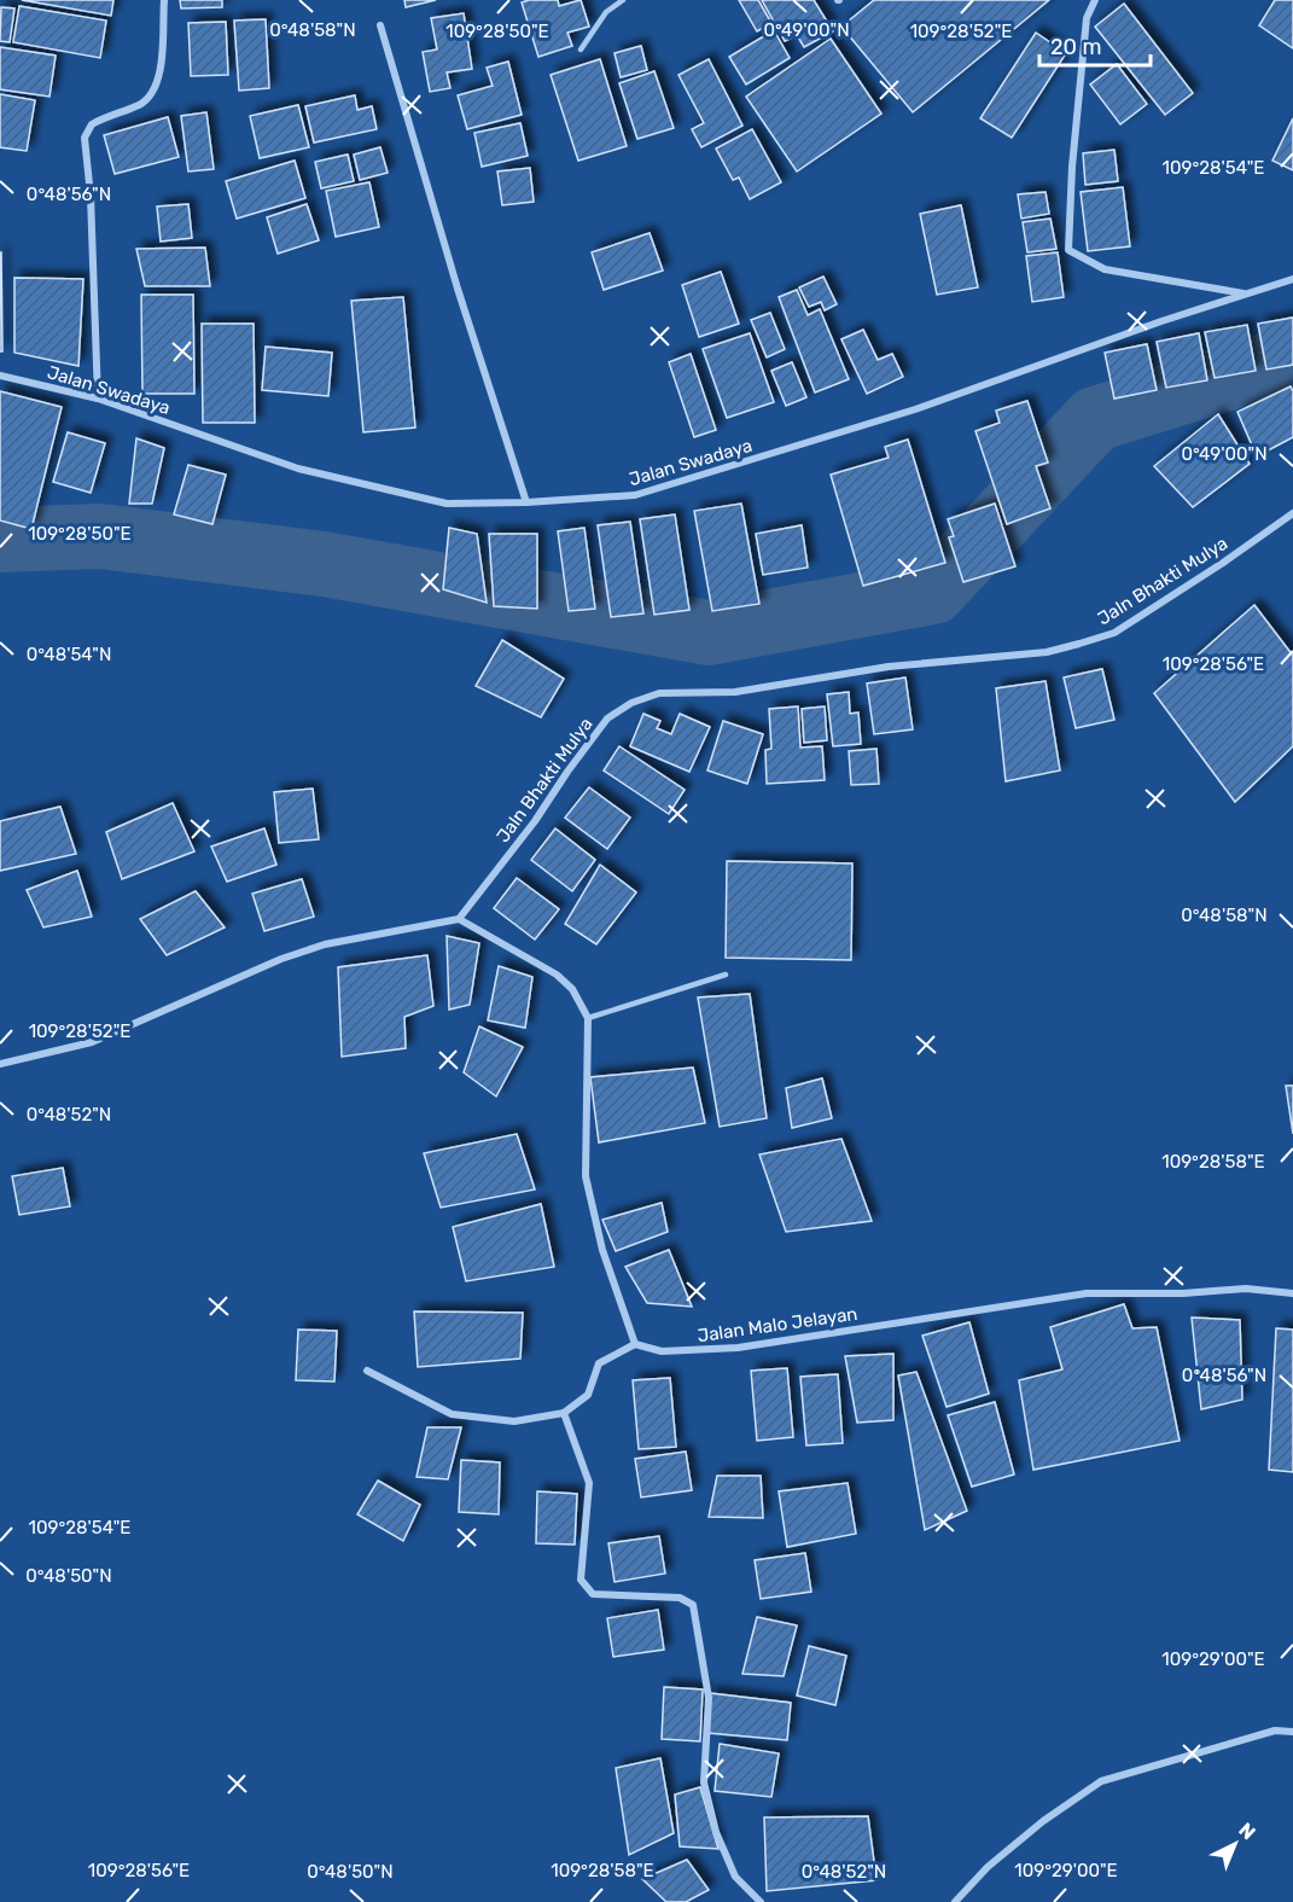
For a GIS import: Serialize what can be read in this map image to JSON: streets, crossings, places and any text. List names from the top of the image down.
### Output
{
  "streets": {
    "street": ["Jalan Swadaya", "Jaln Bhakti Mulya", "Jalan Malo Jelayan"]
  },
  "scale_bar": "20 m",
  "north": "top right",
  "coordinates": [
    "0°48'58\"N",
    "0°49'00\"N",
    "109°28'50\"E",
    "109°28'52\"E",
    "109°28'54\"E",
    "0°48'56\"N",
    "0°48'54\"N",
    "109°28'56\"E",
    "0°48'52\"N",
    "109°28'58\"E",
    "0°48'50\"N",
    "109°29'00\"E"
  ]
}
